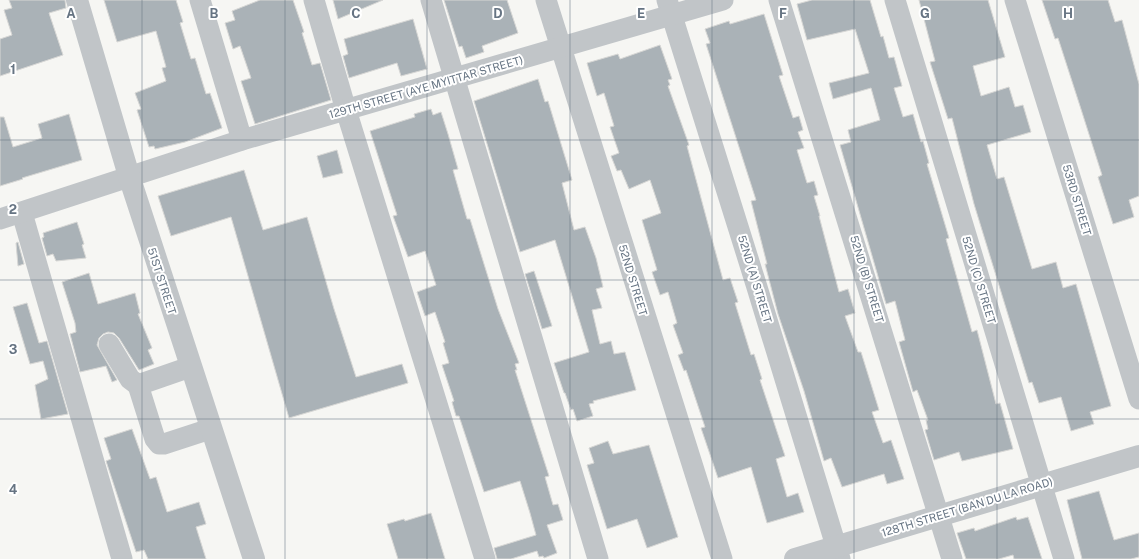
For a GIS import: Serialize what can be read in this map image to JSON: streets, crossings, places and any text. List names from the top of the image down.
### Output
{
  "streets": {
    "street": [
      "129TH STREET (AYE MYITTAR STREET)",
      "53RD STREET",
      "52ND (A) STREET",
      "52ND (B) STREET",
      "52ND STREET",
      "52ND (C) STREET",
      "51ST STREET",
      "128TH STREET (BAN DU LA ROAD)"
    ]
  },
  "crossings": [
    ["129TH STREET (AYE MYITTAR STREET)", "52ND (A) STREET"],
    ["129TH STREET (AYE MYITTAR STREET)", "52ND STREET"],
    ["129TH STREET (AYE MYITTAR STREET)", "51ST STREET"],
    ["52ND (A) STREET", "128TH STREET (BAN DU LA ROAD)"],
    ["52ND (B) STREET", "128TH STREET (BAN DU LA ROAD)"],
    ["52ND (C) STREET", "128TH STREET (BAN DU LA ROAD)"]
  ],
  "grid": {
    "columns": [
      "A",
      "B",
      "C",
      "D",
      "E",
      "F",
      "G",
      "H"
    ],
    "rows": [
      "1",
      "2",
      "3",
      "4"
    ]
  }
}
